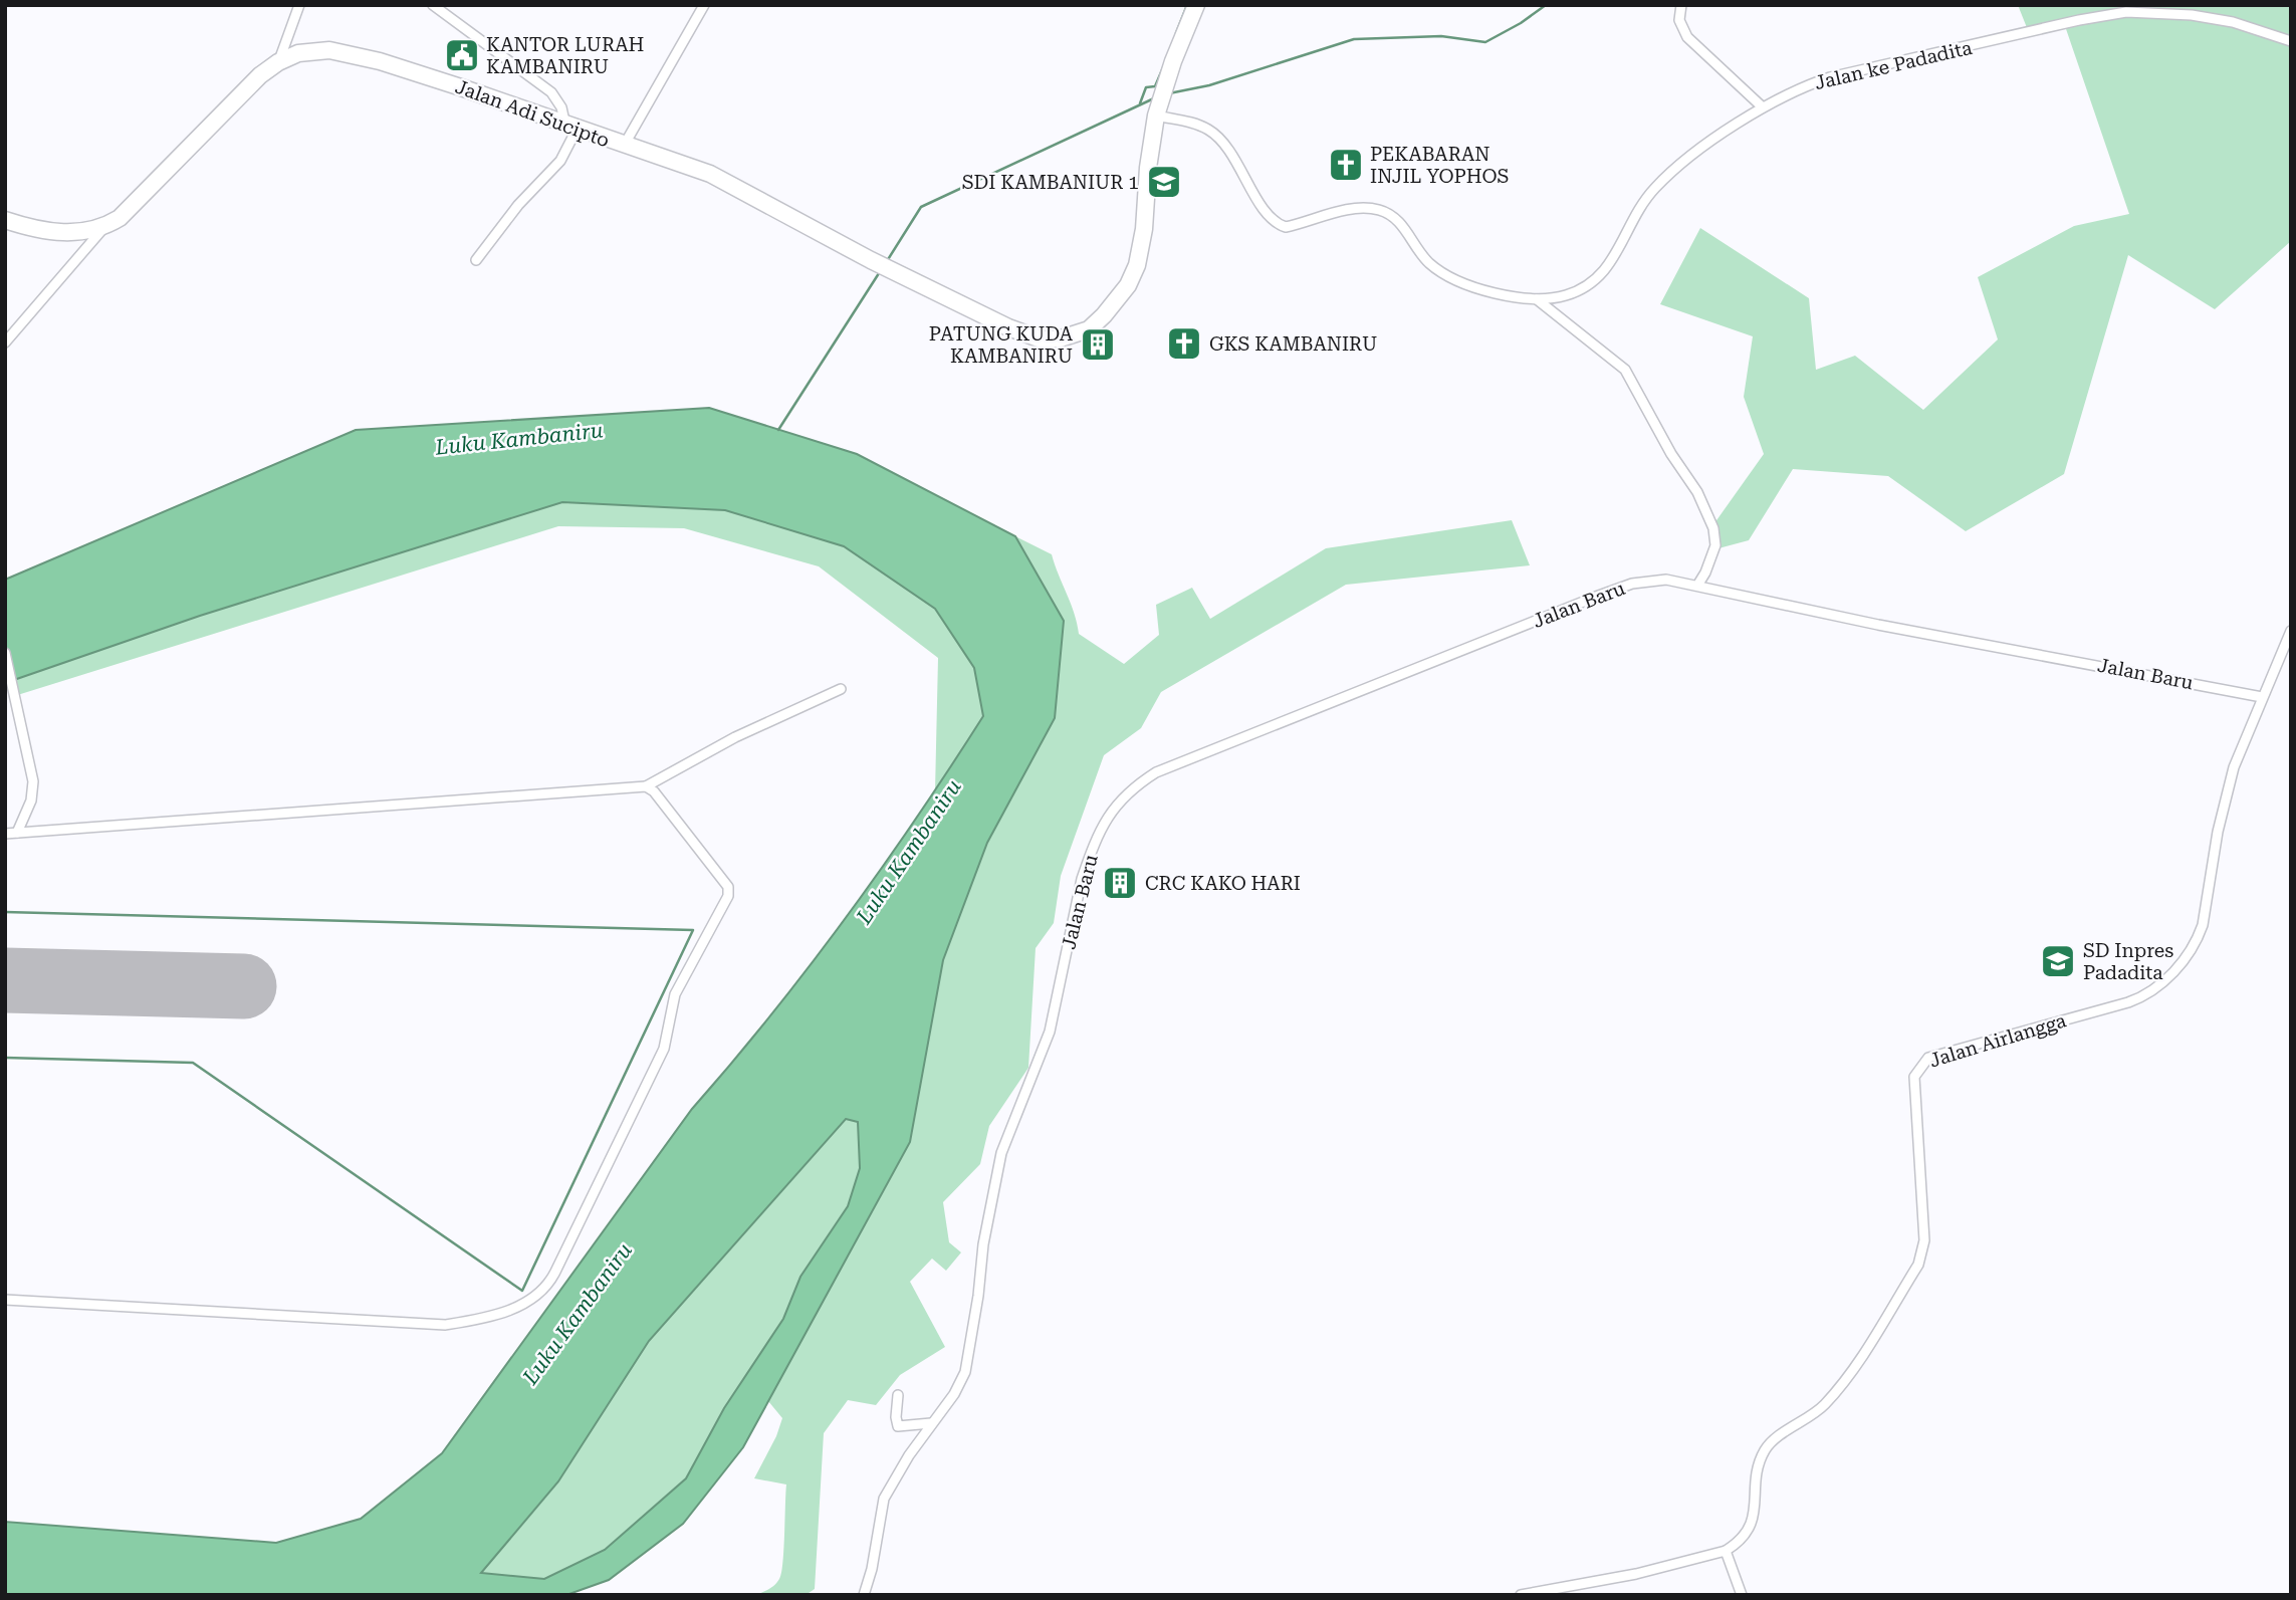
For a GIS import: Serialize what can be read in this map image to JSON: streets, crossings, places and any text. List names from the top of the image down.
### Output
{
  "streets": {
    "highway": ["Jalan Adi Sucipto"],
    "street": ["Jalan ke Padadita", "Jalan Baru", "Jalan Airlangga"]
  },
  "crossings": [
    ["Jalan ke Padadita", "Jalan Adi Sucipto"],
    ["Jalan Baru", "Jalan Airlangga"]
  ],
  "water": ["Luku Kambaniru"],
  "places": {
    "public building": ["KANTOR LURAH KAMBANIRU"],
    "church": ["PEKABARAN INJIL YOPHOS", "GKS KAMBANIRU"],
    "school or university": ["SDI KAMBANIUR 1", "SD Inpres Padadita"],
    "building": ["PATUNG KUDA KAMBANIRU", "CRC KAKO HARI"]
  }
}
